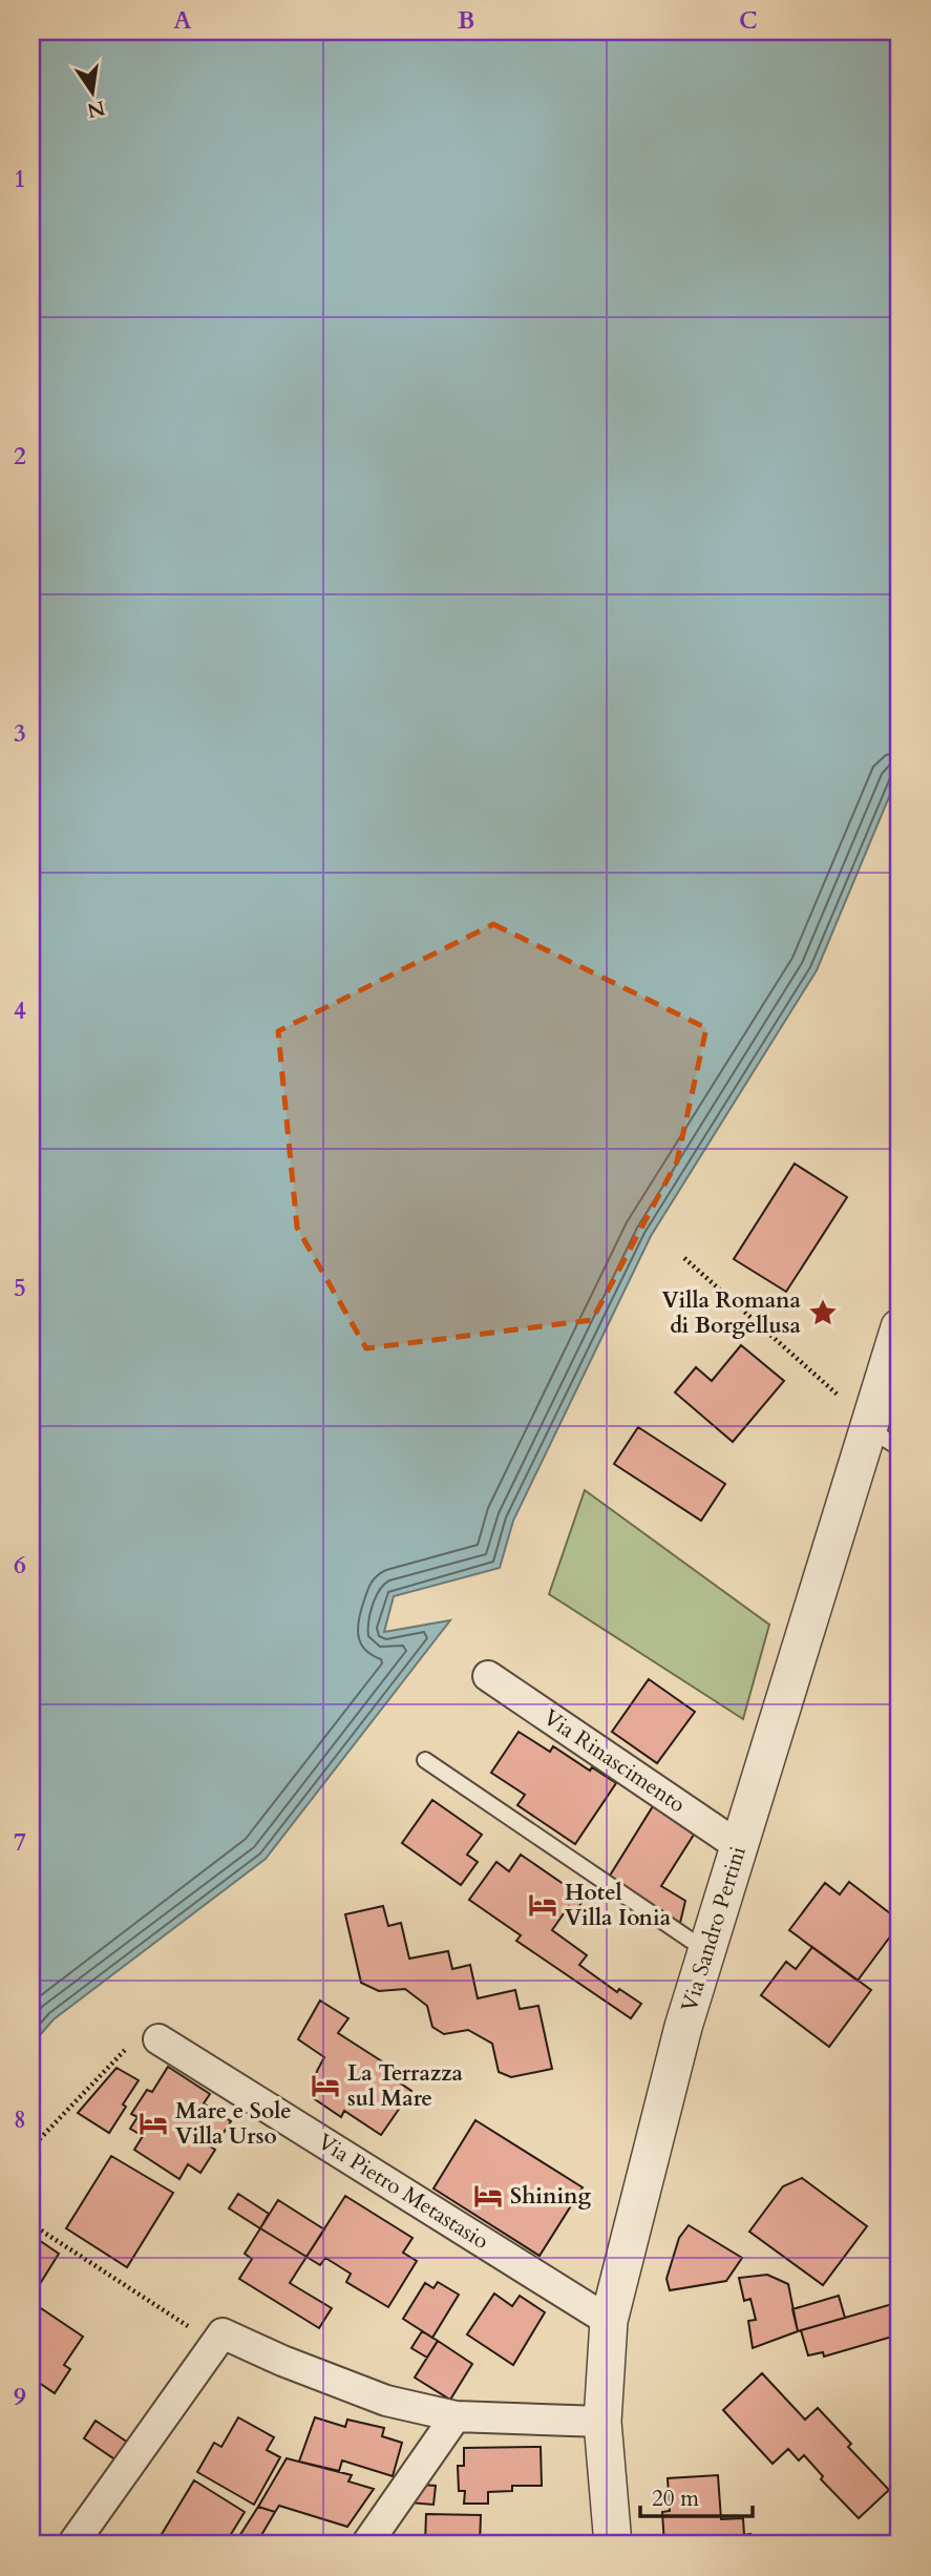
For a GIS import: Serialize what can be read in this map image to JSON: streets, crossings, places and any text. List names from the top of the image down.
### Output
{
  "streets": {
    "street": ["Via Rinascimento", "Via Sandro Pertini", "Via Pietro Metastasio"]
  },
  "crossings": [
    ["Via Rinascimento", "Via Sandro Pertini"],
    ["Via Sandro Pertini", "Via Pietro Metastasio"]
  ],
  "places": {
    "place": ["Villa Romana di Borgellusa"],
    "hotel": [
      "Hotel Villa Ionia",
      "La Terrazza sul Mare",
      "Mare e Sole Villa Urso",
      "Shining"
    ]
  },
  "scale_bar": "20 m",
  "north": "bottom",
  "grid": {
    "columns": ["A", "B", "C"],
    "rows": [
      "1",
      "2",
      "3",
      "4",
      "5",
      "6",
      "7",
      "8",
      "9"
    ]
  }
}
